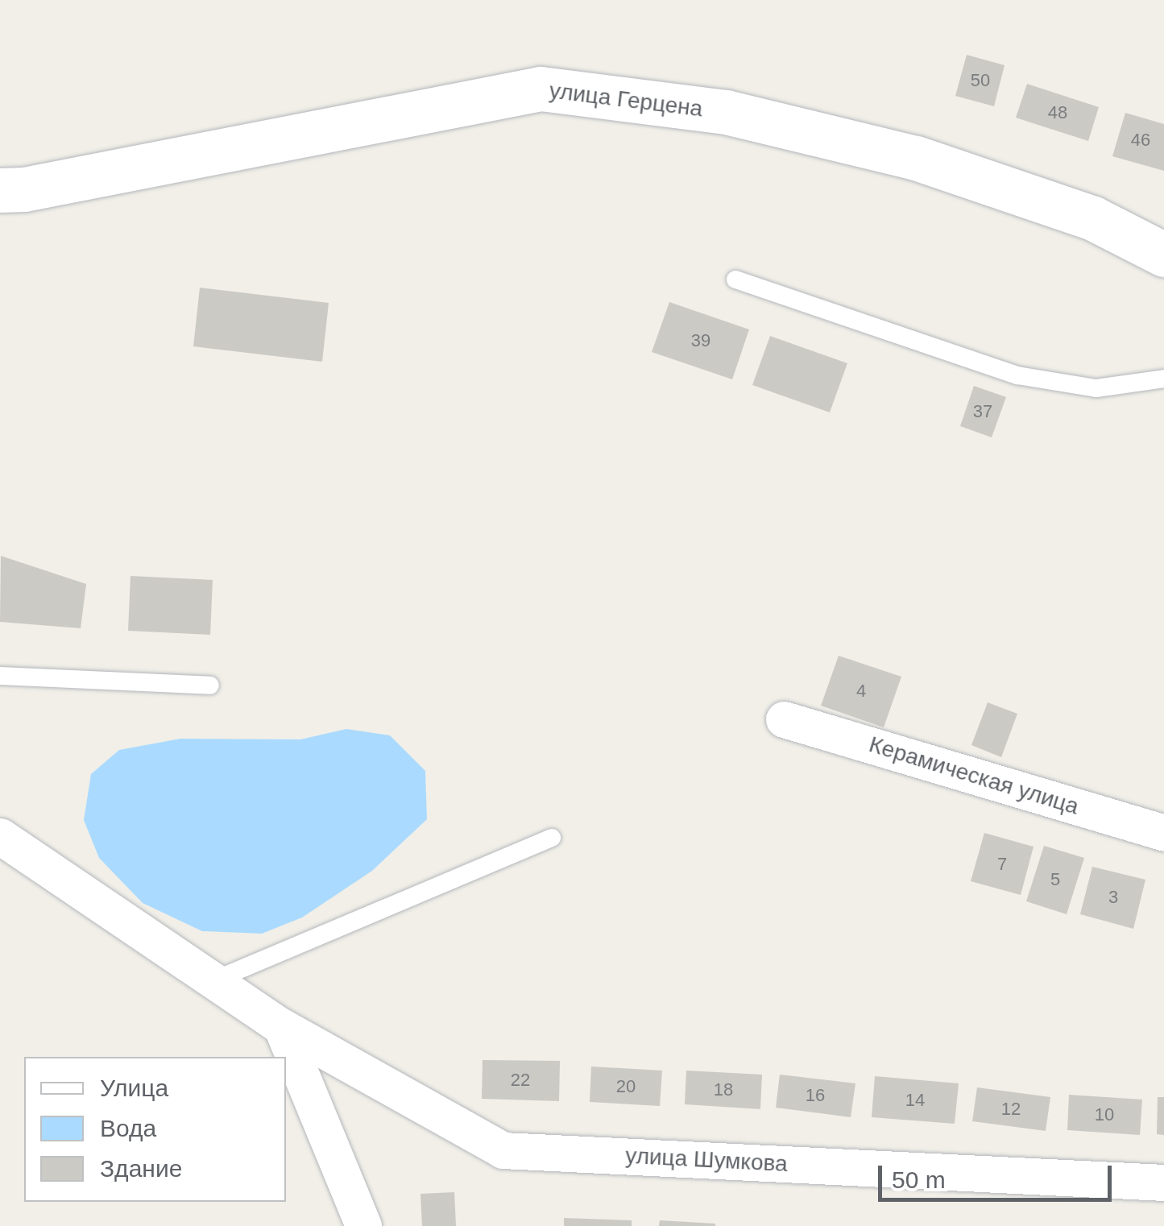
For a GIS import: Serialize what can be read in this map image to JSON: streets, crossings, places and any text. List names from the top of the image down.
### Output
{
  "streets": {
    "street": ["улица Герцена", "Керамическая улица", "улица Шумкова"]
  },
  "house_numbers": [
    "50",
    "48",
    "46",
    "39",
    "37",
    "4",
    "7",
    "5",
    "3",
    "22",
    "20",
    "18",
    "16",
    "14",
    "12",
    "10"
  ],
  "legend": ["Улица", "Вода", "Здание"],
  "scale_bar": "50 m"
}
